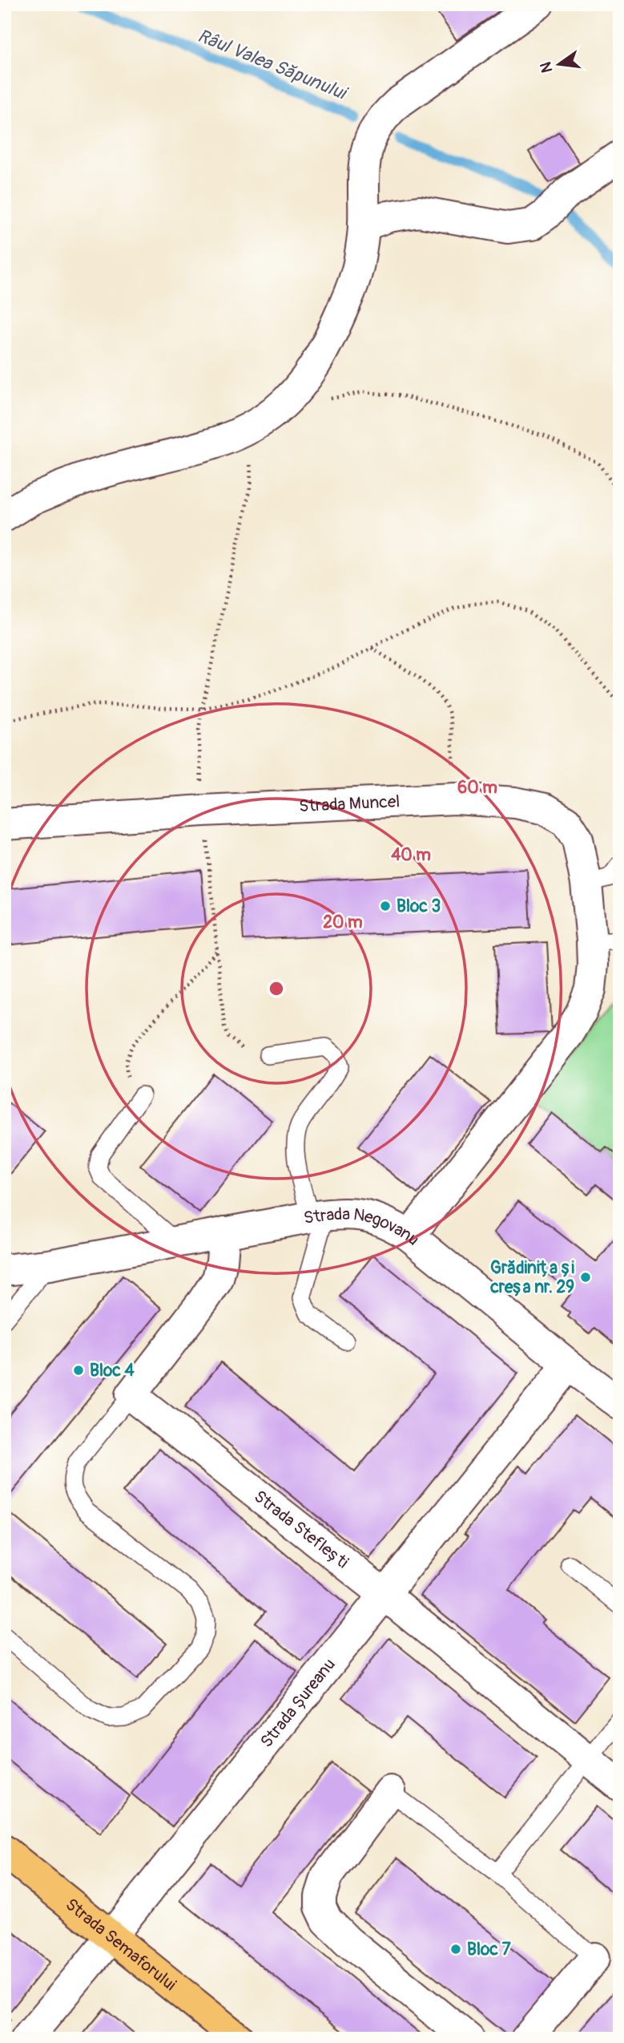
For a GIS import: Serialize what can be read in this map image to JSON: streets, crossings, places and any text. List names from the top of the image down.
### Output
{
  "streets": {
    "main road": ["Strada Semaforului"],
    "street": [
      "Strada Muncel",
      "Strada Negovanu",
      "Strada Steflești",
      "Strada Șureanu"
    ]
  },
  "crossings": [
    ["Strada Muncel", "Strada Negovanu"],
    ["Strada Negovanu", "Strada Șureanu"],
    ["Strada Steflești", "Strada Șureanu"],
    ["Strada Șureanu", "Strada Semaforului"]
  ],
  "water": ["Râul Valea Săpunului"],
  "places": [
    "Bloc 3",
    "Grădinița și creșa nr. 29",
    "Bloc 4",
    "Bloc 7"
  ],
  "north": "left",
  "rings": ["60 m", "40 m", "20 m"]
}
